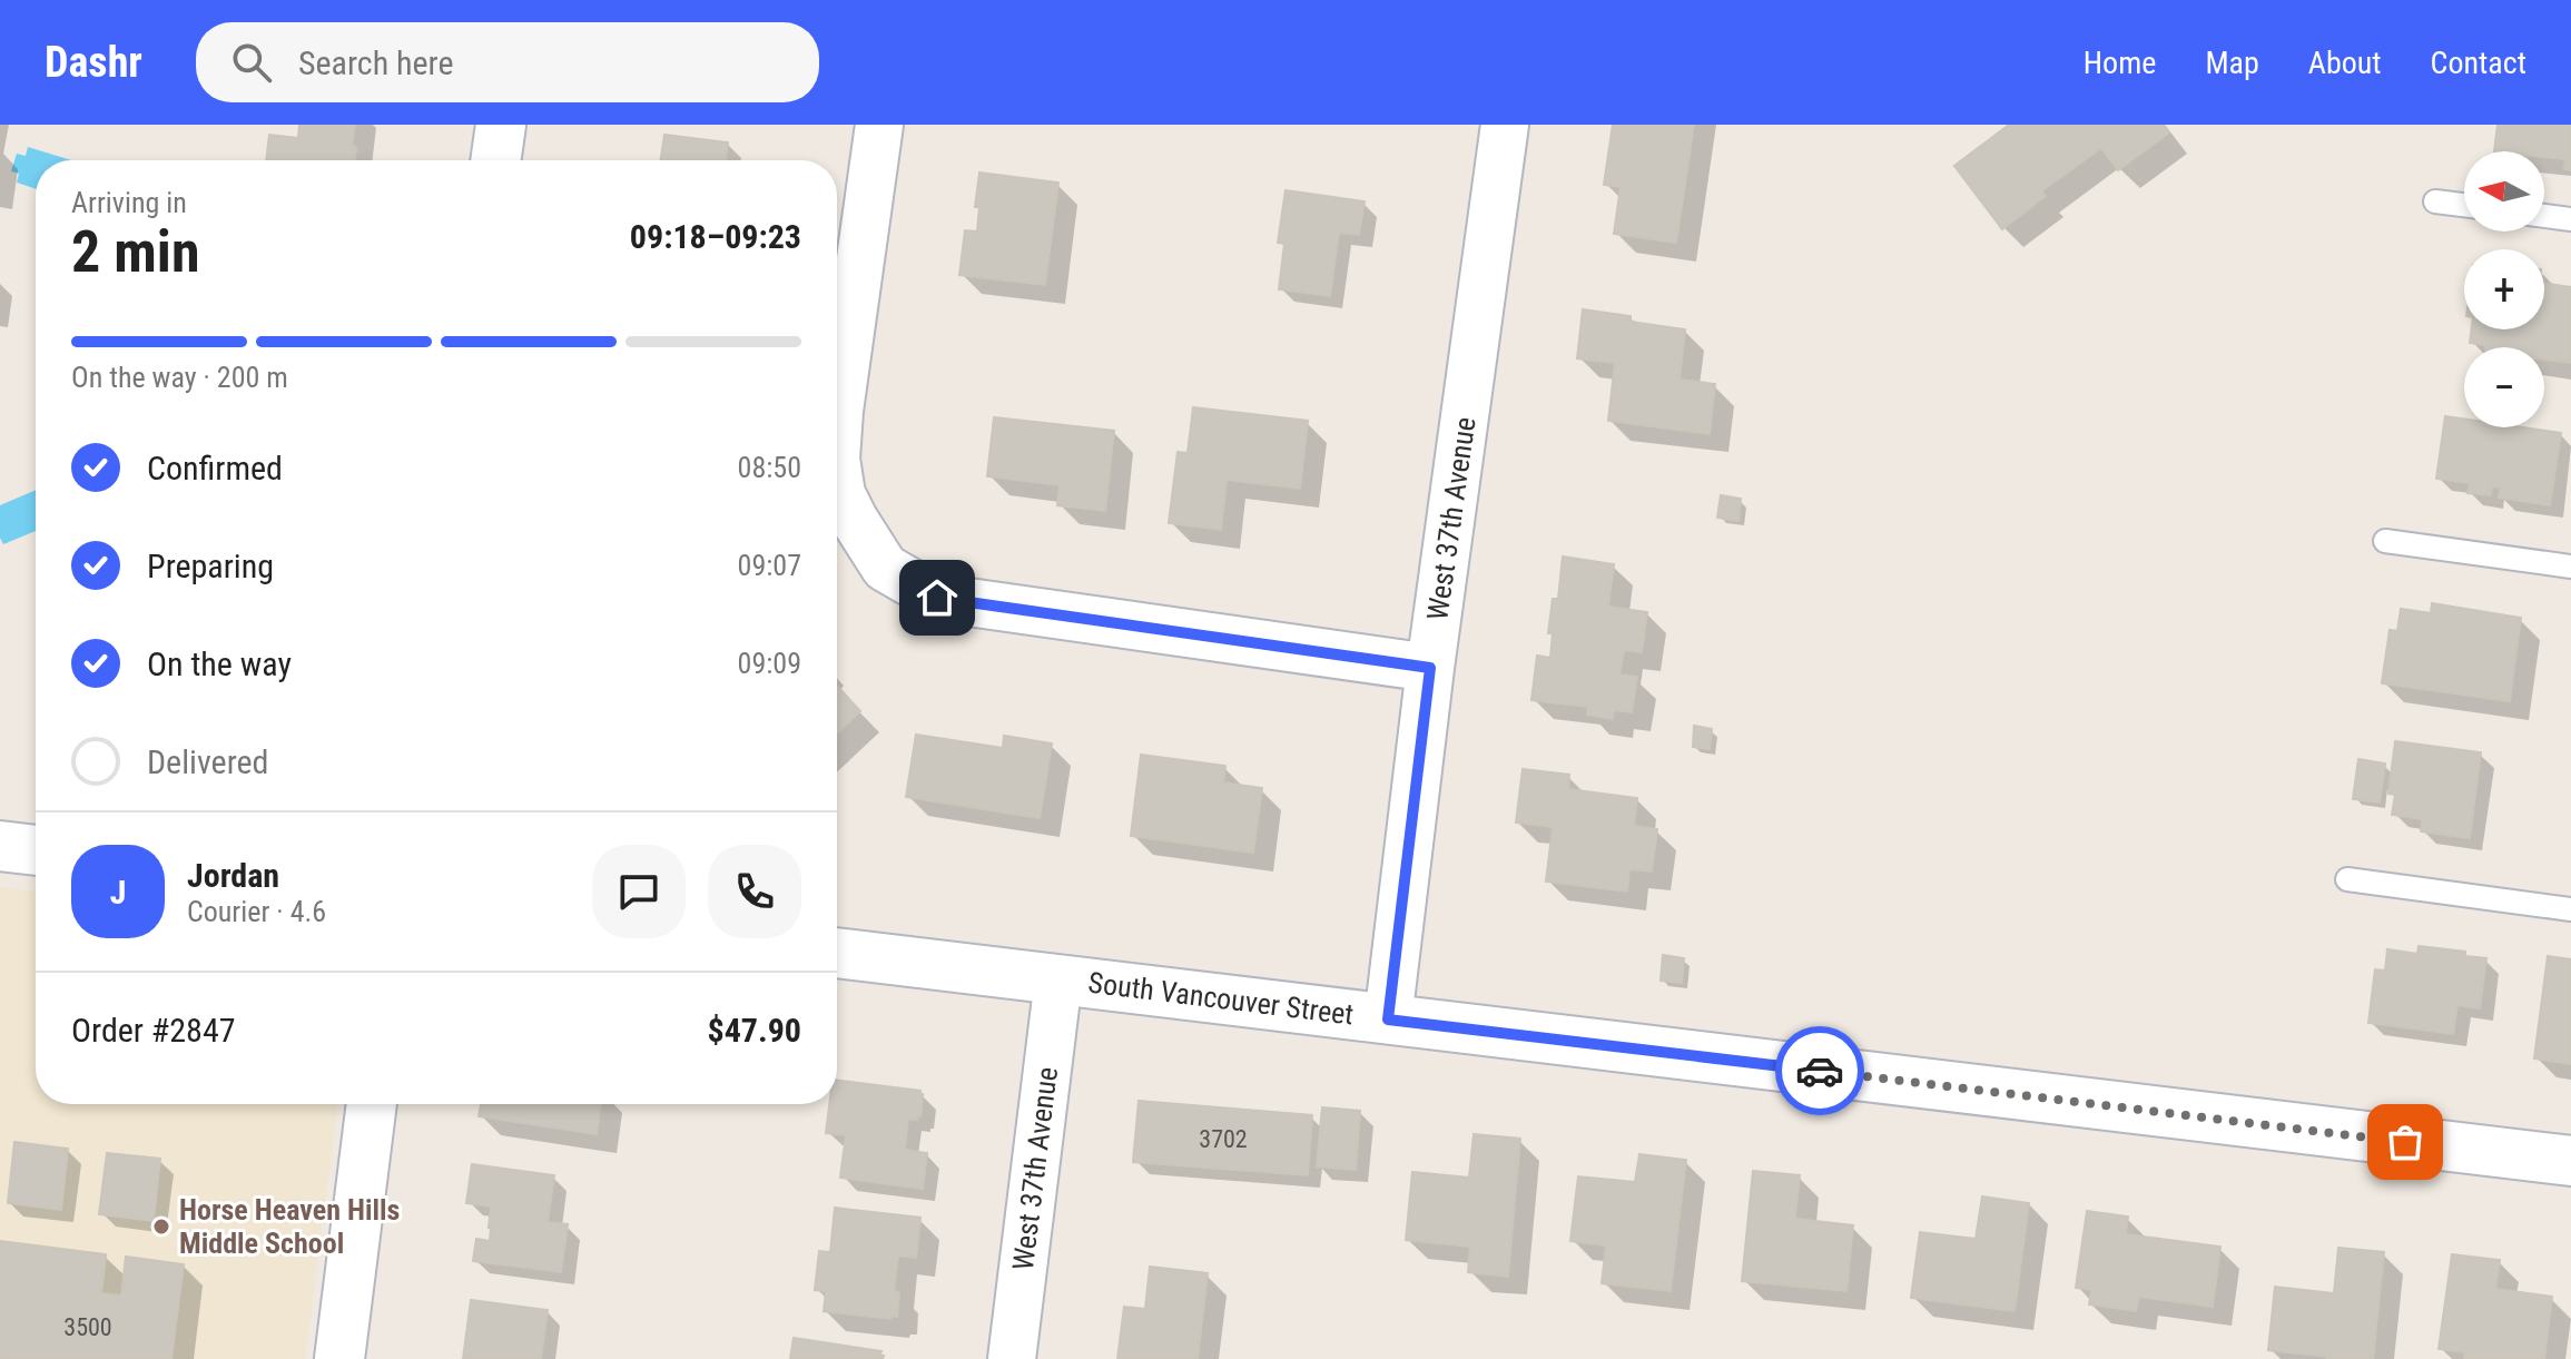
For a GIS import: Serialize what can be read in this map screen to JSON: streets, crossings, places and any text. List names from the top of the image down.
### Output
{
  "streets": {
    "street": ["West 37th Avenue", "South Vancouver Street"]
  },
  "crossings": [
    ["West 37th Avenue", "South Vancouver Street"]
  ],
  "places": ["Horse Heaven Hills Middle School"],
  "house_numbers": ["3702", "3500"],
  "north": "left",
  "page": {
    "header": "Dashr",
    "search": "Search here",
    "nav": [
      "Home",
      "Map",
      "About",
      "Contact"
    ],
    "map_buttons": ["+", "−"],
    "heading": ["2 min", "Arriving in", "09:18–09:23"],
    "panel": [
      "Jordan",
      "Courier · 4.6",
      "Order #2847",
      "$47.90"
    ],
    "bar": "On the way · 200 m",
    "list": [
      ["Confirmed", "08:50"],
      ["Preparing", "09:07"],
      ["On the way", "09:09"],
      "Delivered"
    ],
    "round": "J"
  }
}
